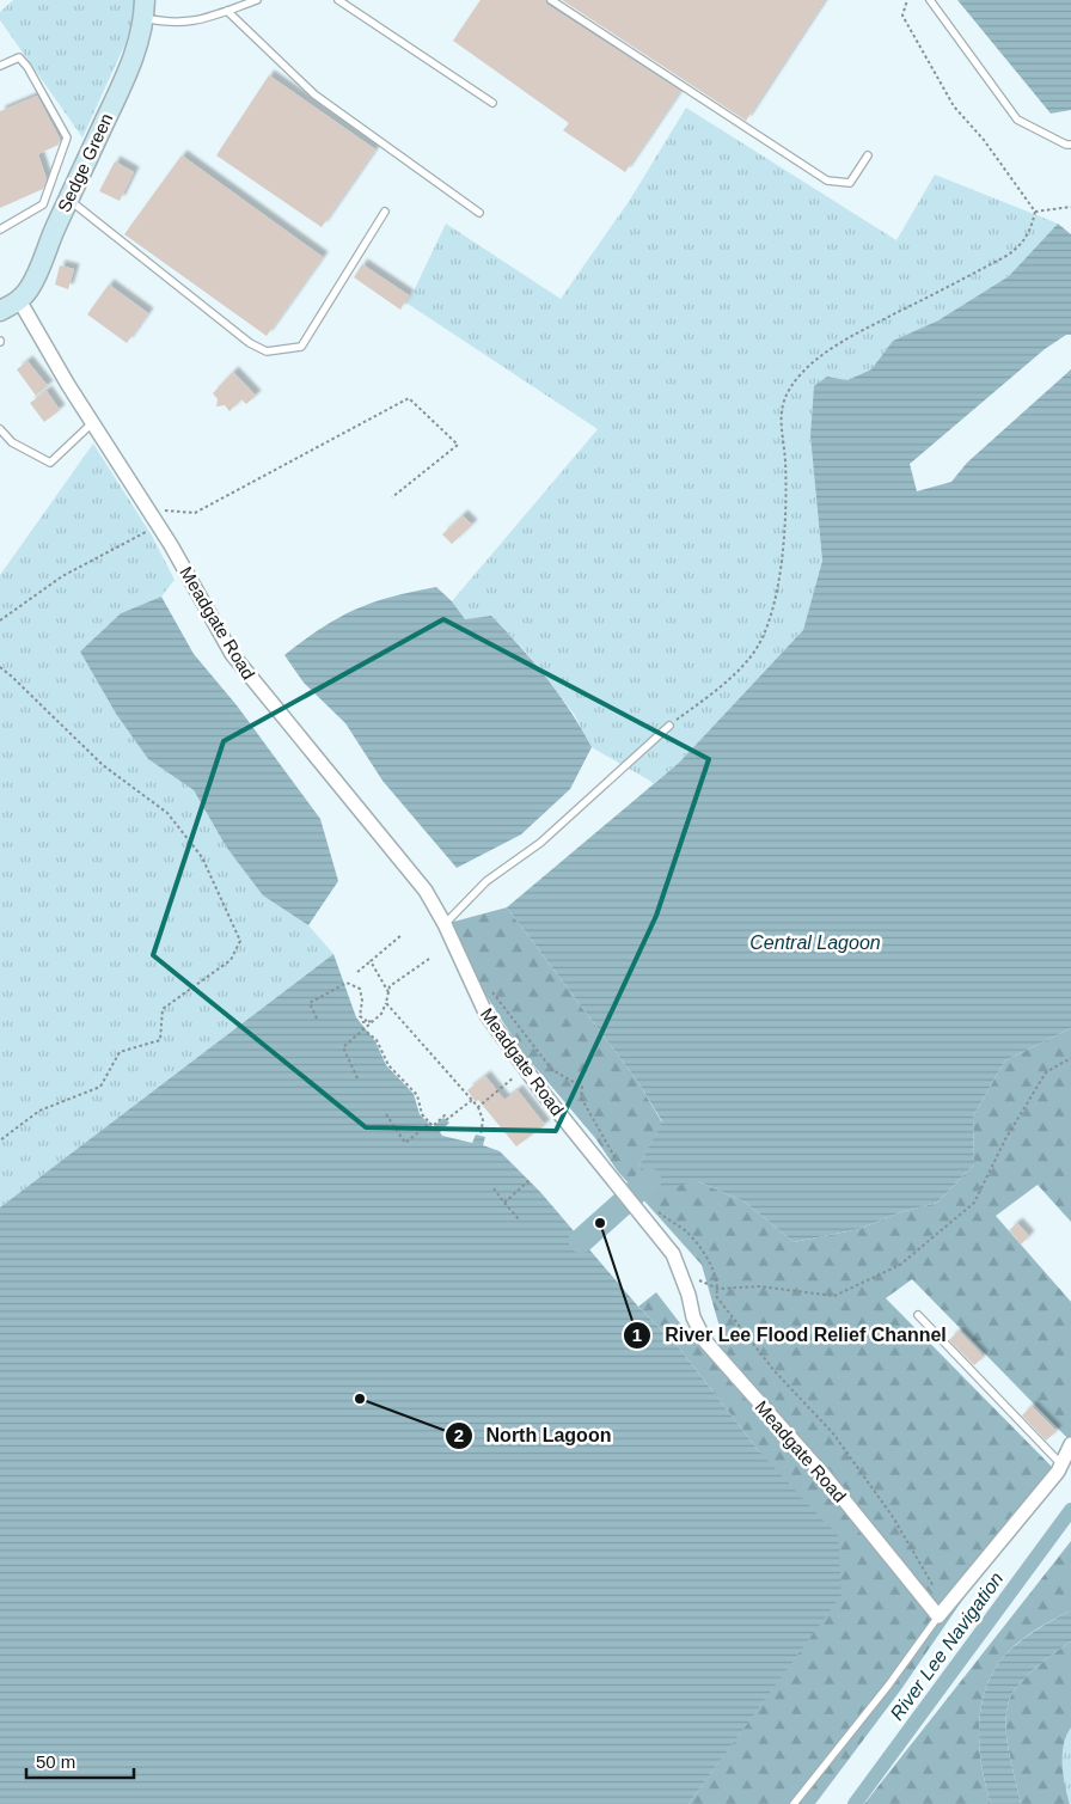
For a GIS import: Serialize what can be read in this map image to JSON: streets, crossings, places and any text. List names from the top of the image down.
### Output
{
  "streets": {
    "street": ["Sedge Green", "Meadgate Road"]
  },
  "crossings": [
    ["Sedge Green", "Meadgate Road"]
  ],
  "water": ["Central Lagoon", "River Lee Navigation"],
  "places": ["River Lee Flood Relief Channel", "North Lagoon"],
  "scale_bar": "50 m"
}
